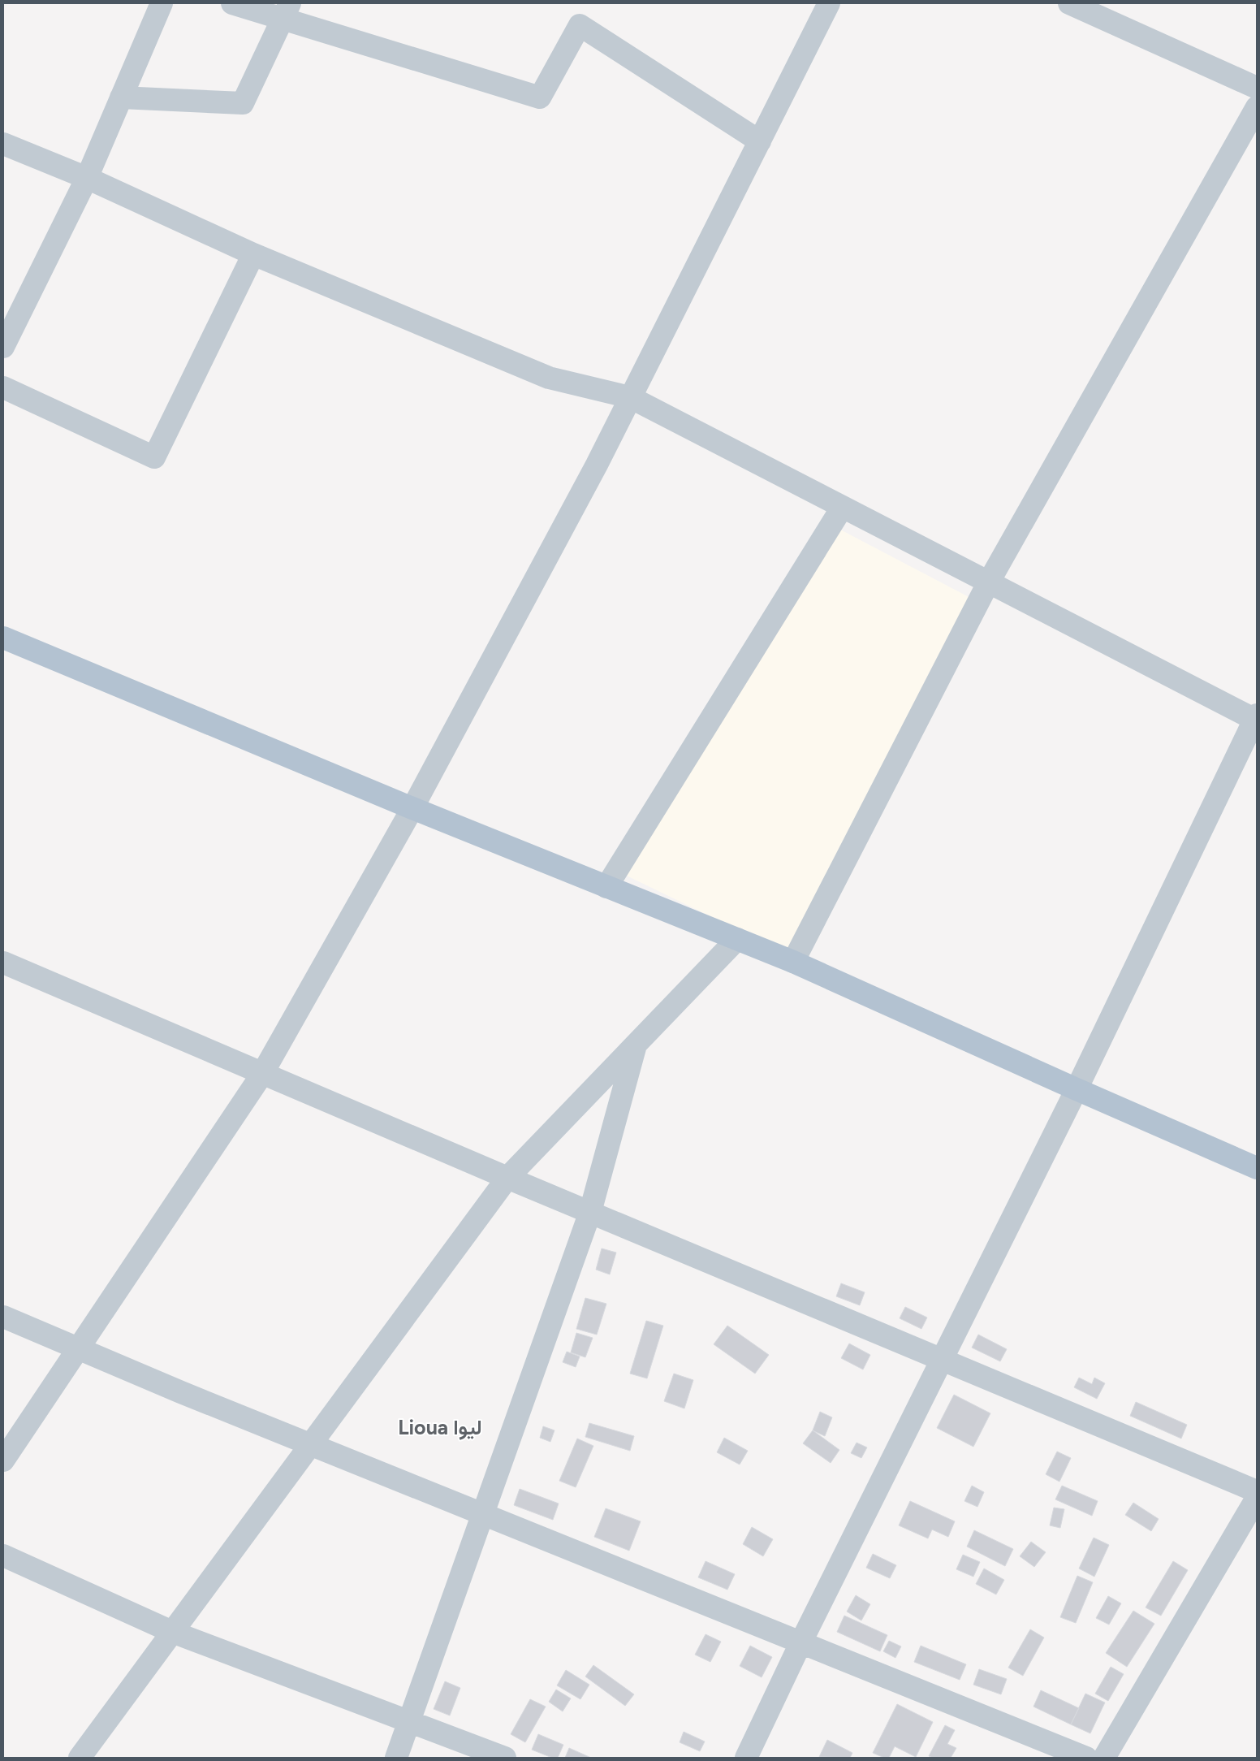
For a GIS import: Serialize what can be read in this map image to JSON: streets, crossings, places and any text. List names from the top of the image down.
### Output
{
  "districts": ["Lioua ليوا"]
}
